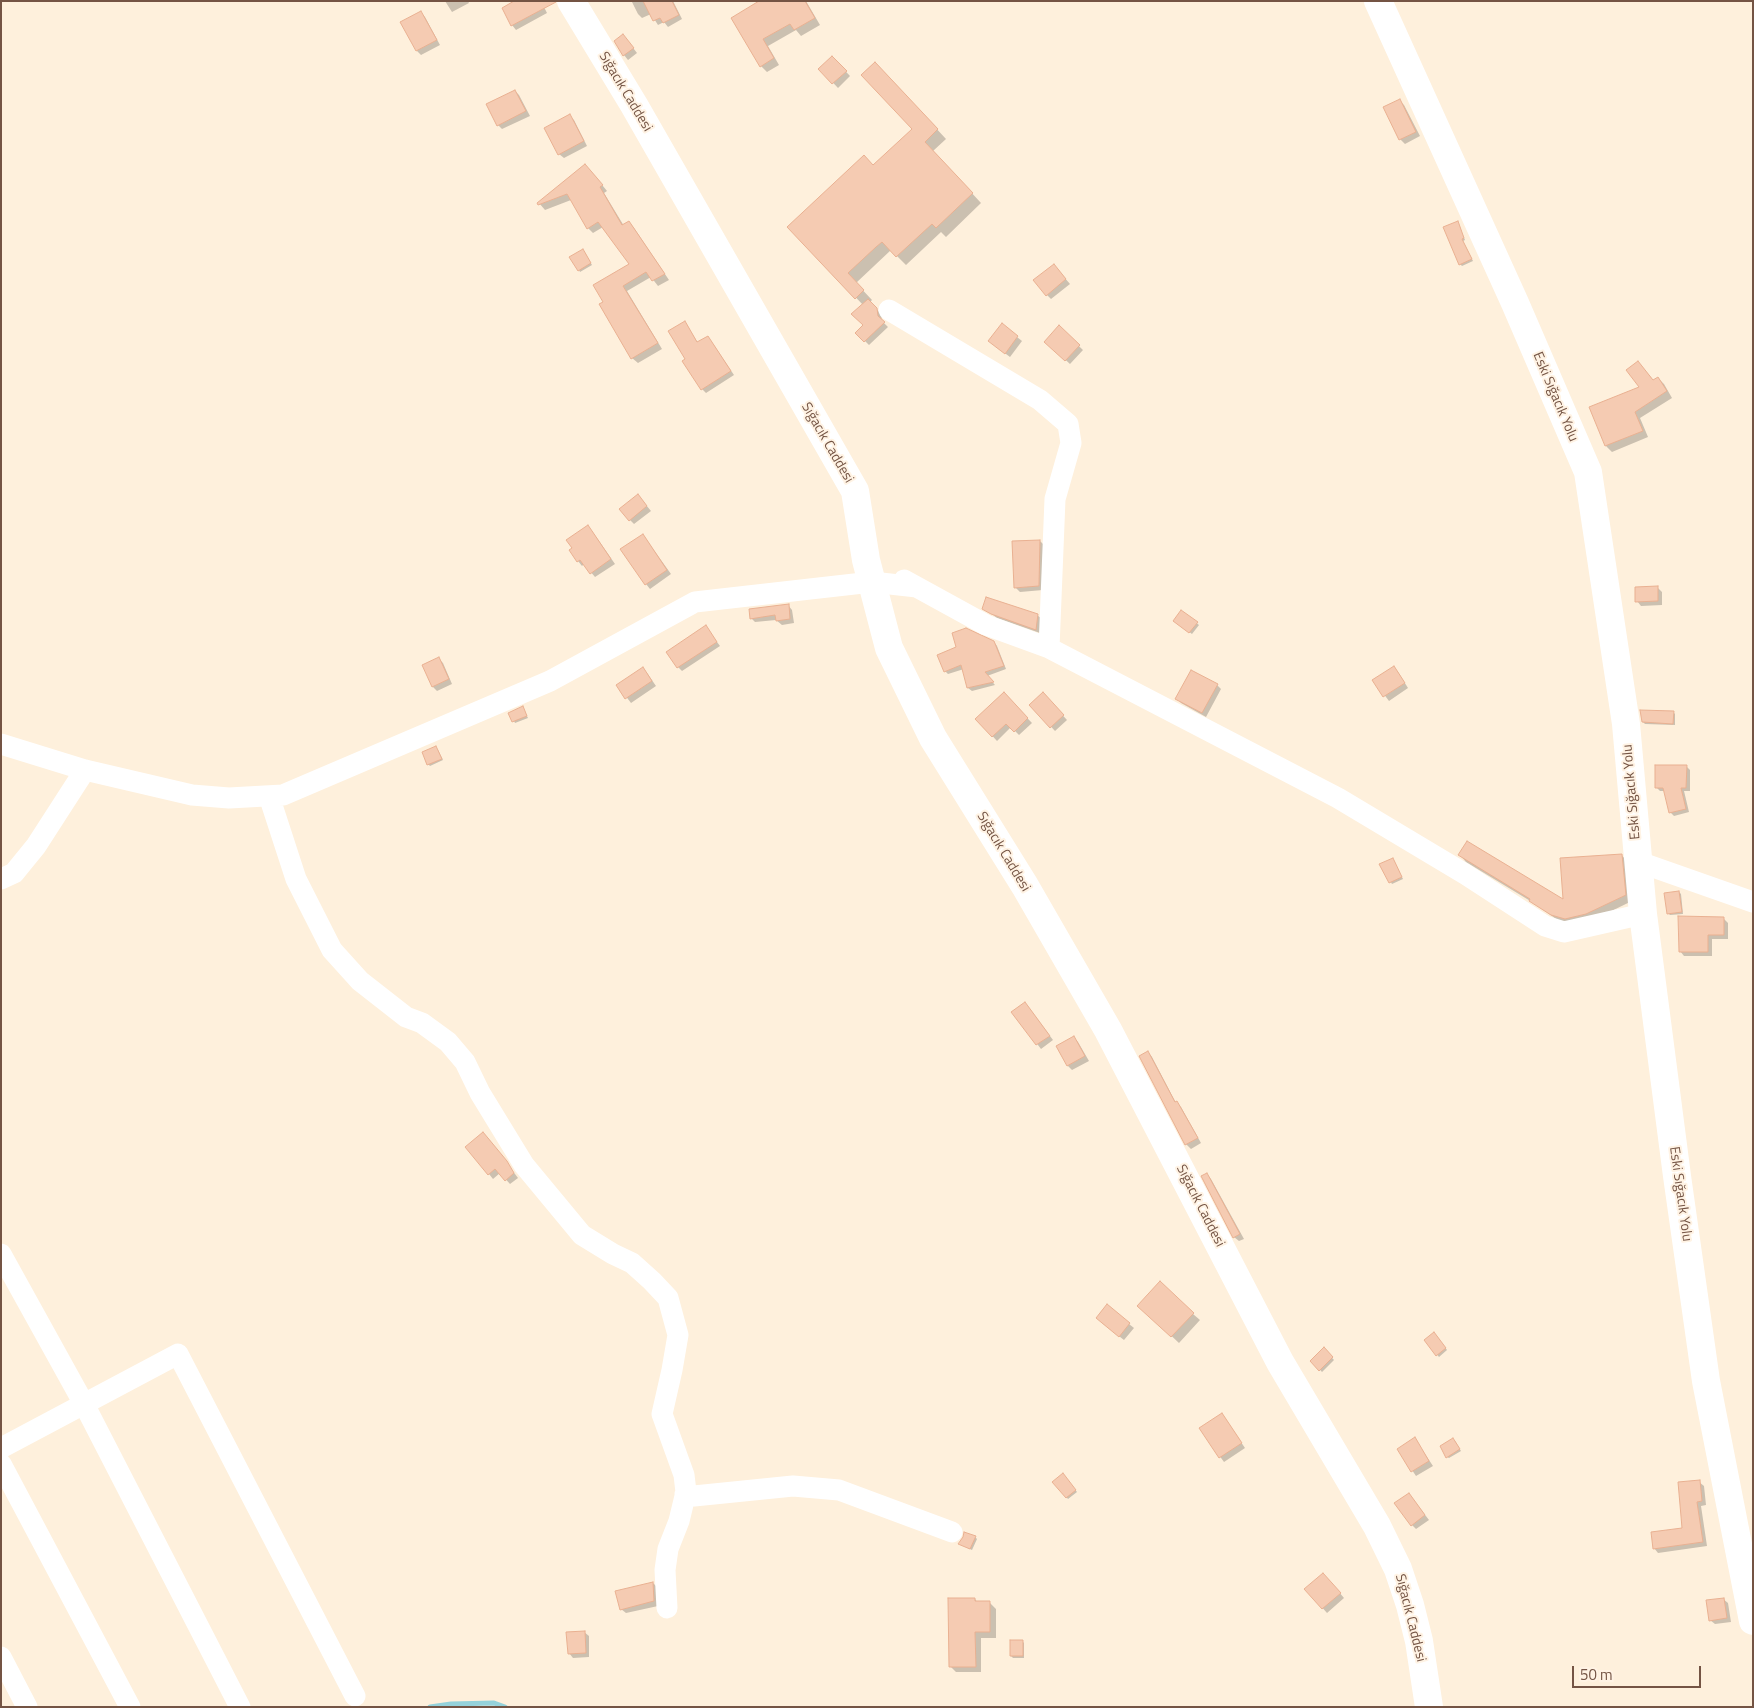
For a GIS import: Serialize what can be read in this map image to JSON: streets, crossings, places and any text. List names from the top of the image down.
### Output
{
  "streets": {
    "street": ["Sığacık Caddesi", "Eski Sığacık Yolu"]
  },
  "scale_bar": "50 m"
}
